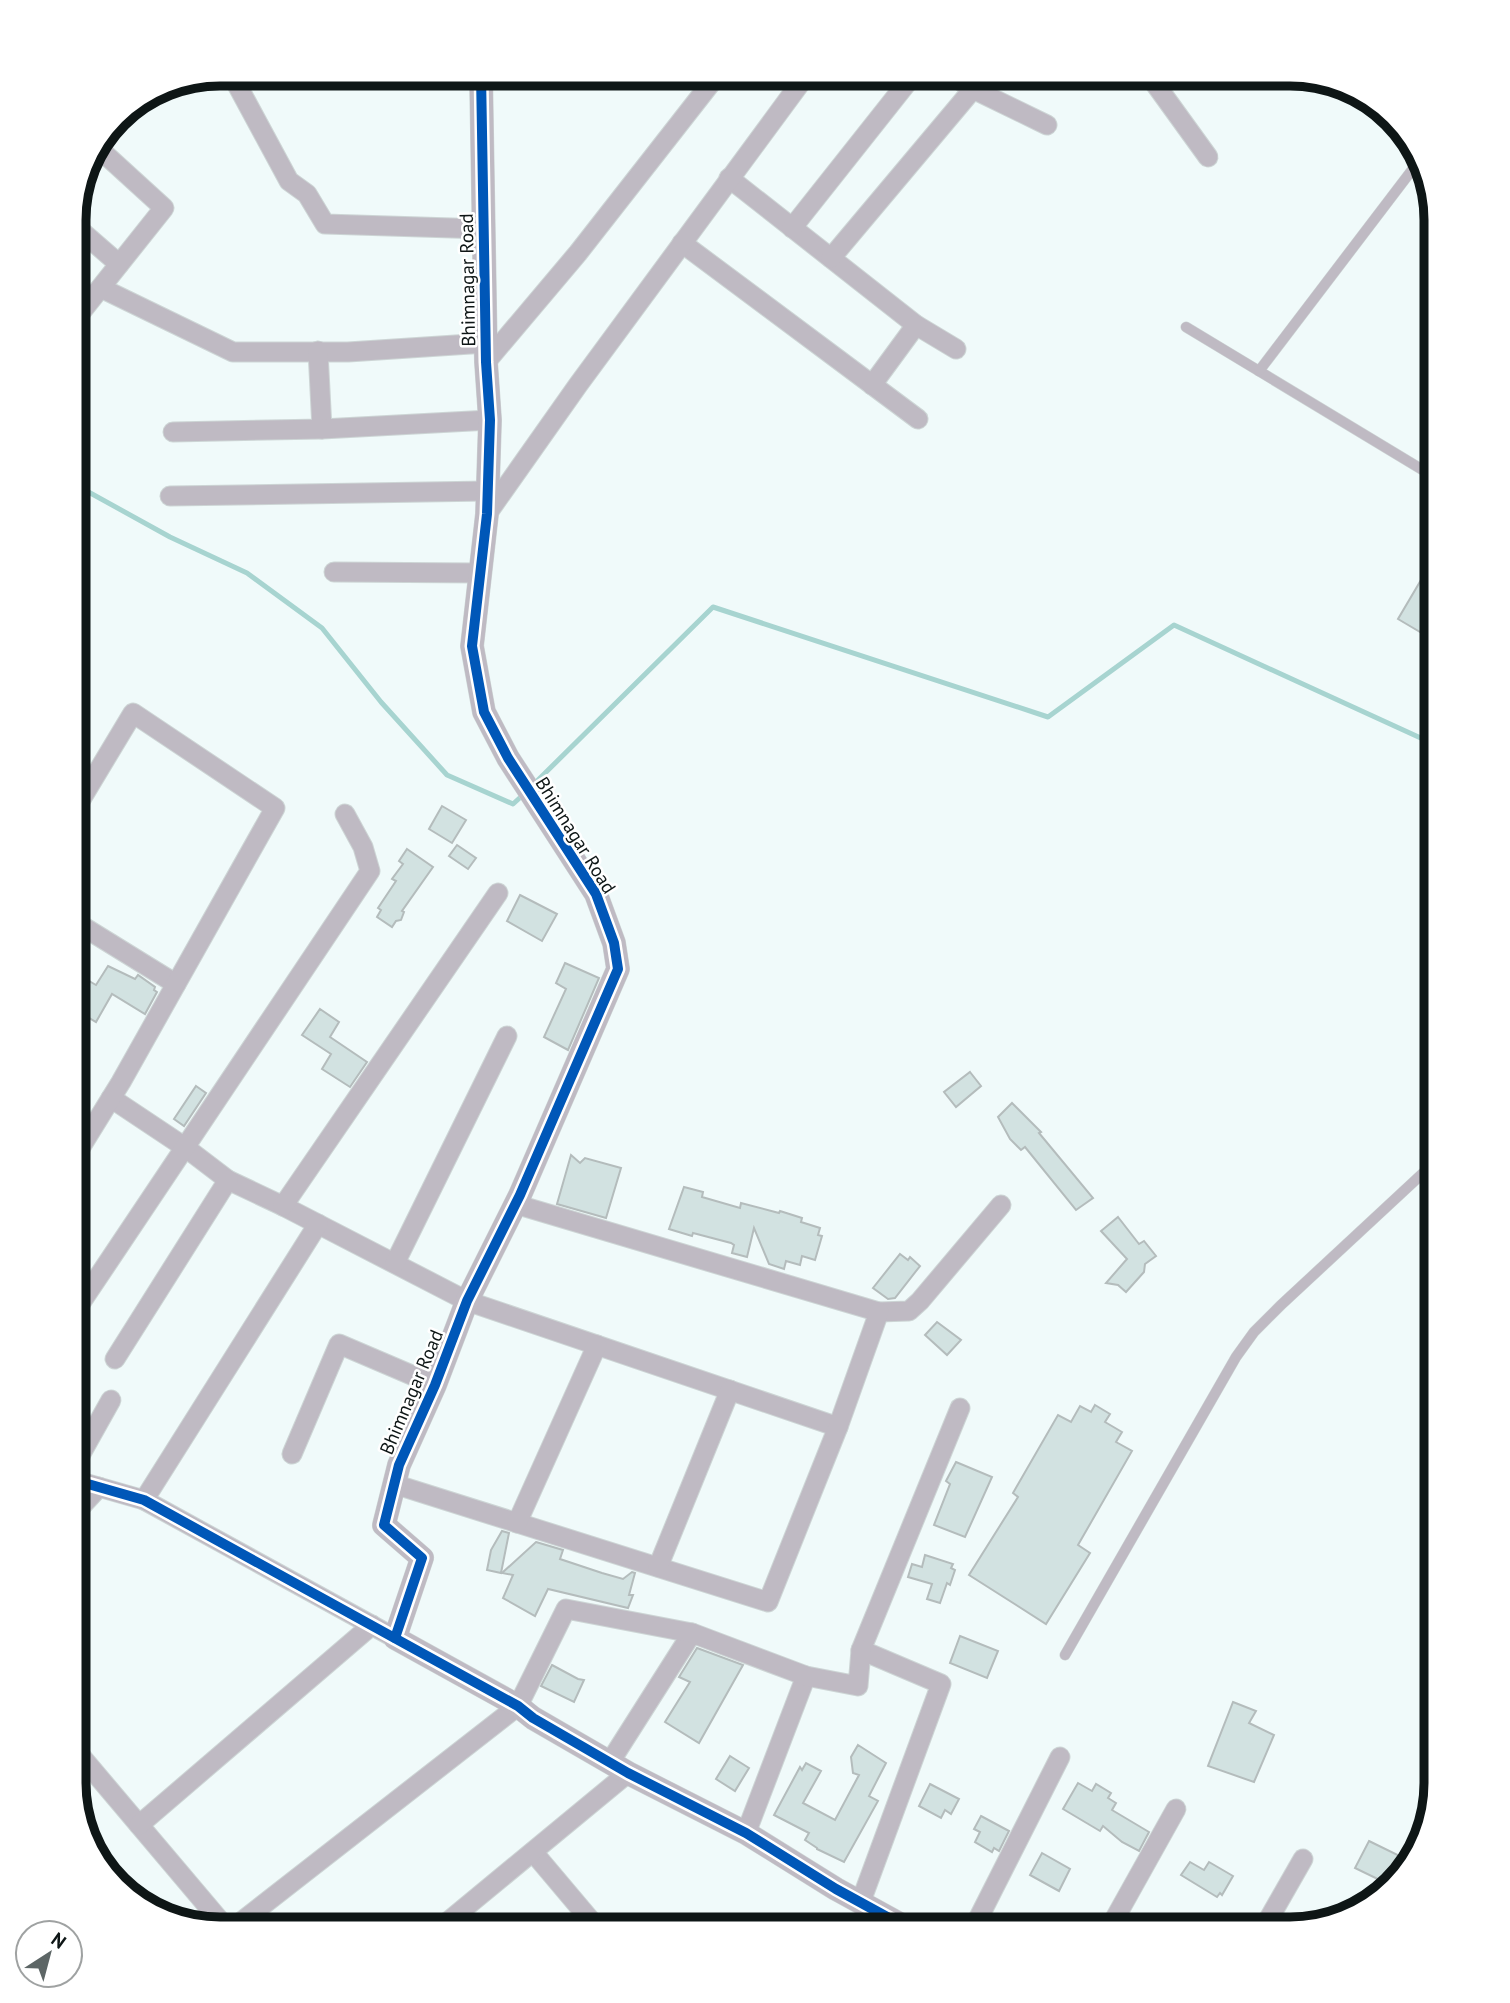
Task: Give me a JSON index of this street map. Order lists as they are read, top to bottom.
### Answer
{
  "streets": {
    "street": ["Bhimnagar Road"]
  },
  "north": "top right"
}
